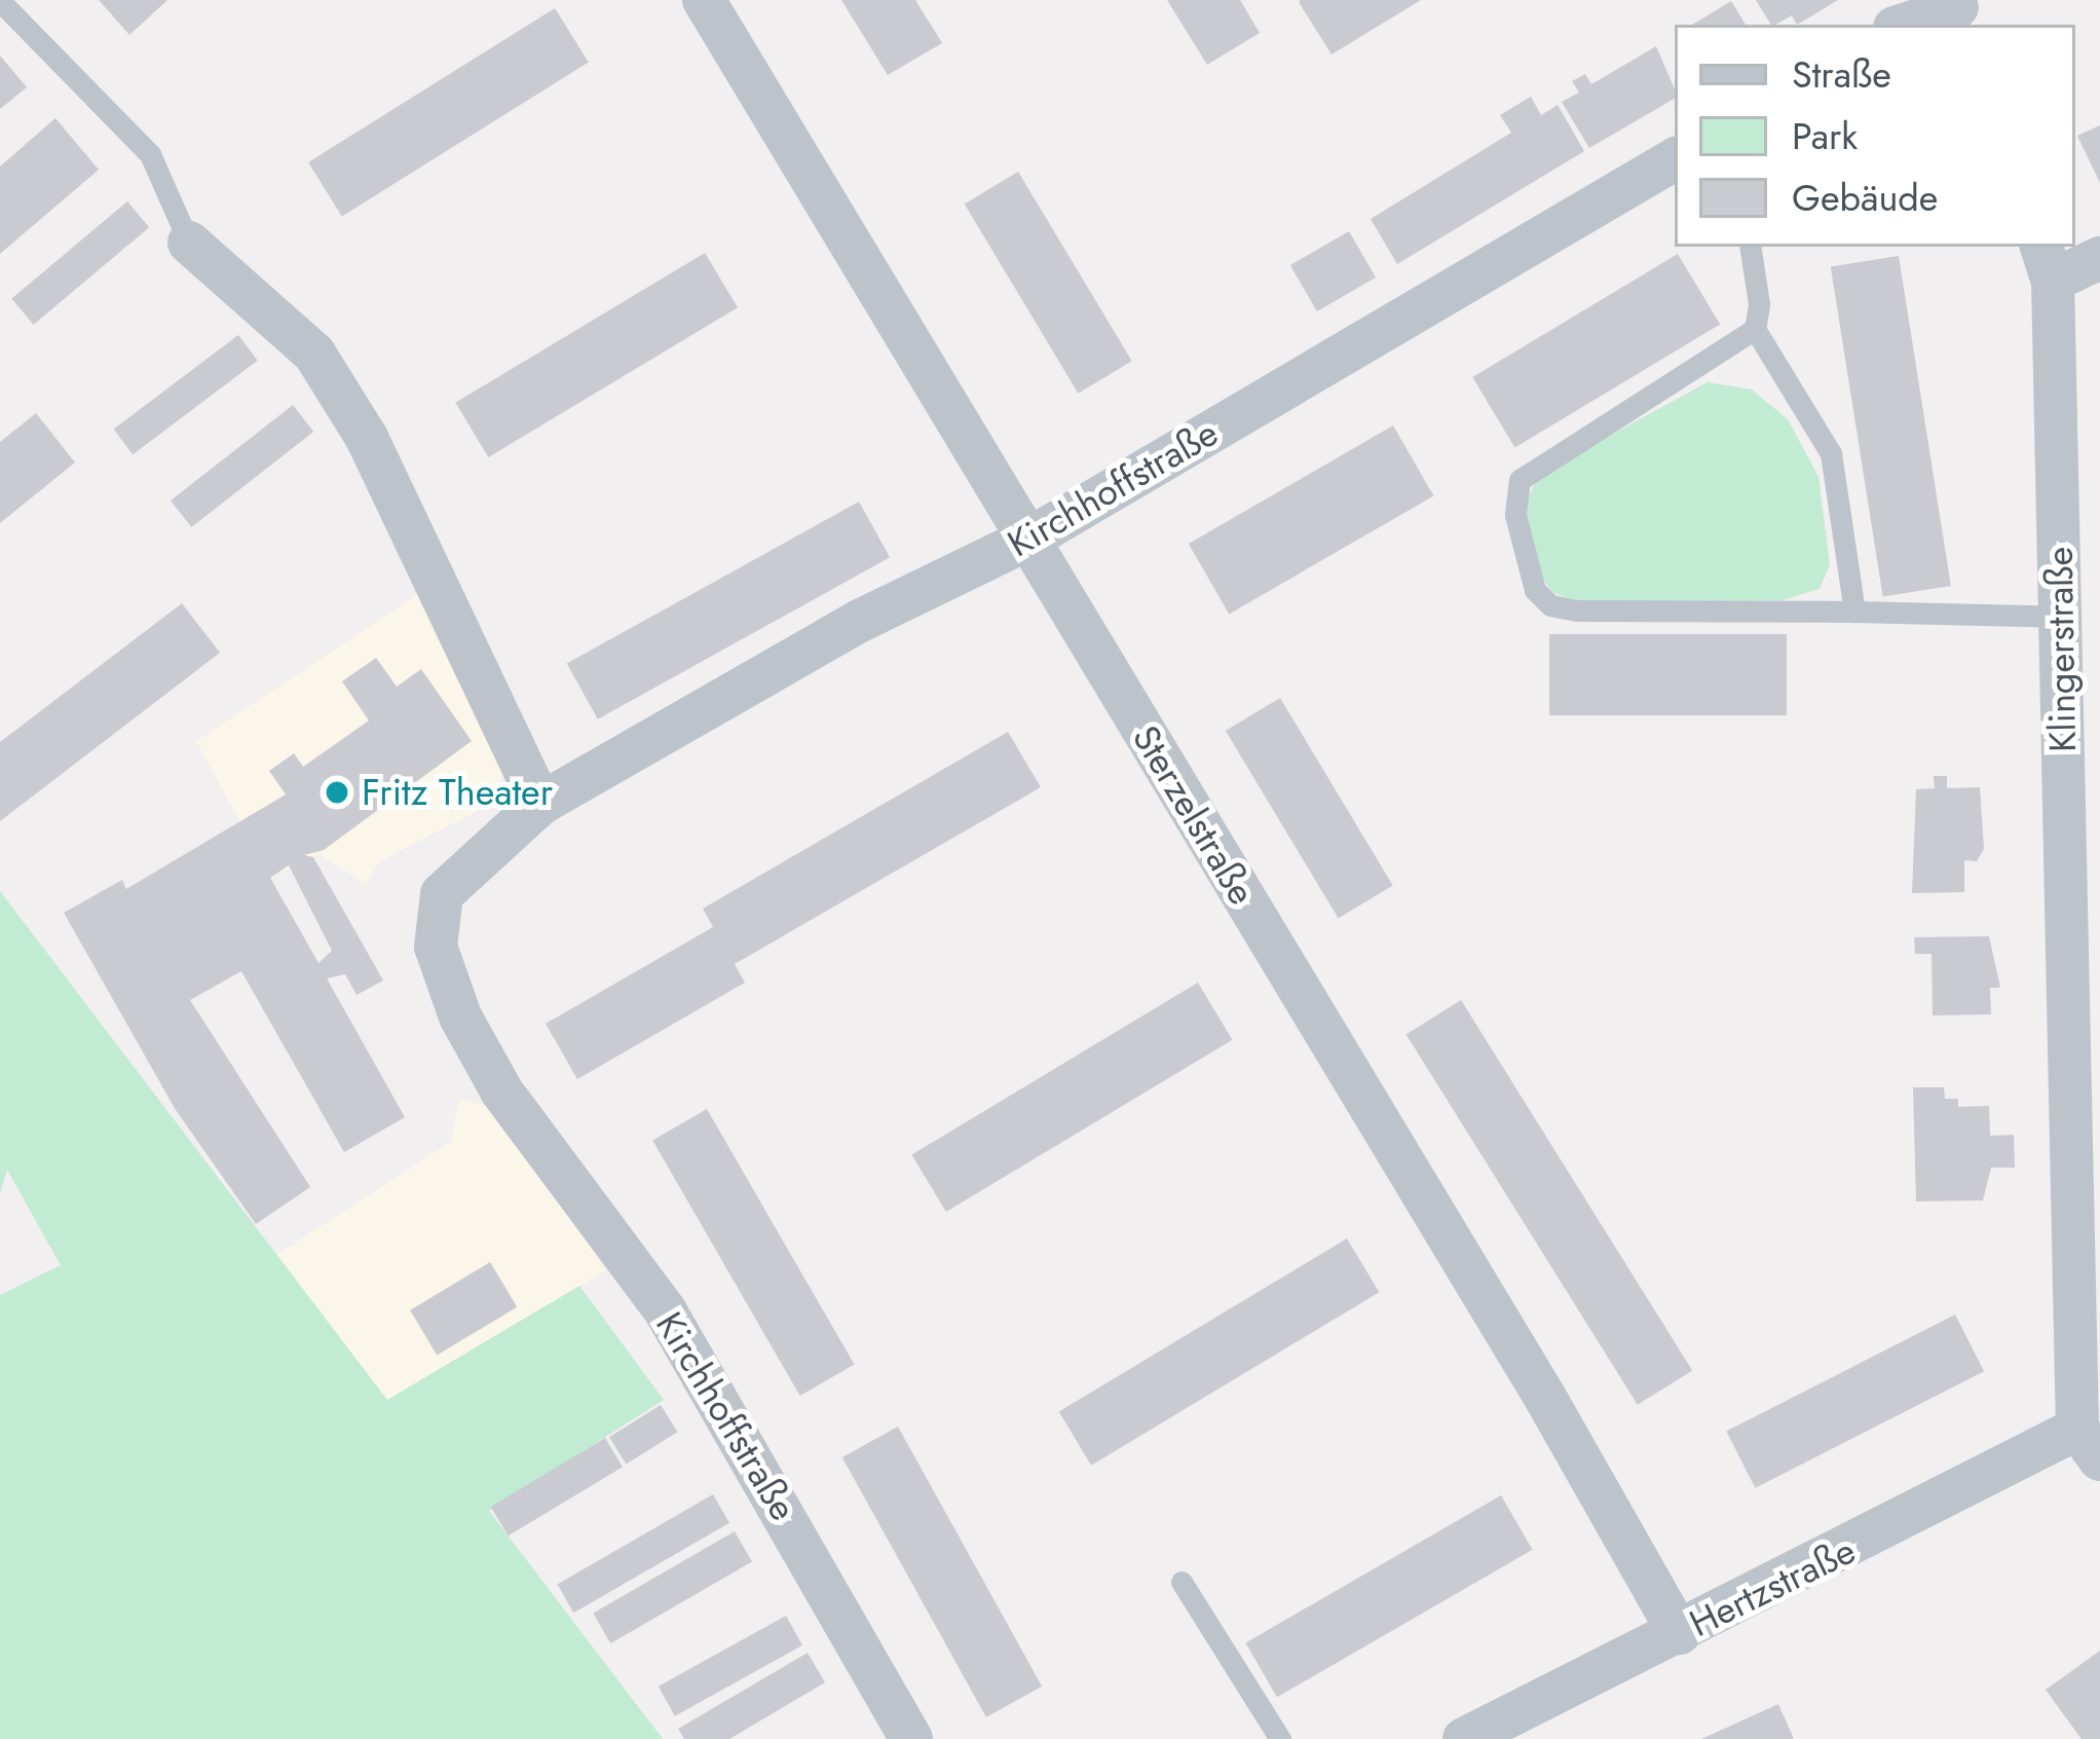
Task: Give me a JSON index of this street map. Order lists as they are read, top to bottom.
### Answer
{
  "streets": {
    "street": [
      "Kirchhoffstraße",
      "Klingerstraße",
      "Sterzelstraße",
      "Hertzstraße"
    ]
  },
  "crossings": [
    ["Kirchhoffstraße", "Sterzelstraße"],
    ["Klingerstraße", "Hertzstraße"],
    ["Sterzelstraße", "Hertzstraße"]
  ],
  "places": ["Fritz Theater"],
  "legend": ["Straße", "Park", "Gebäude"]
}
